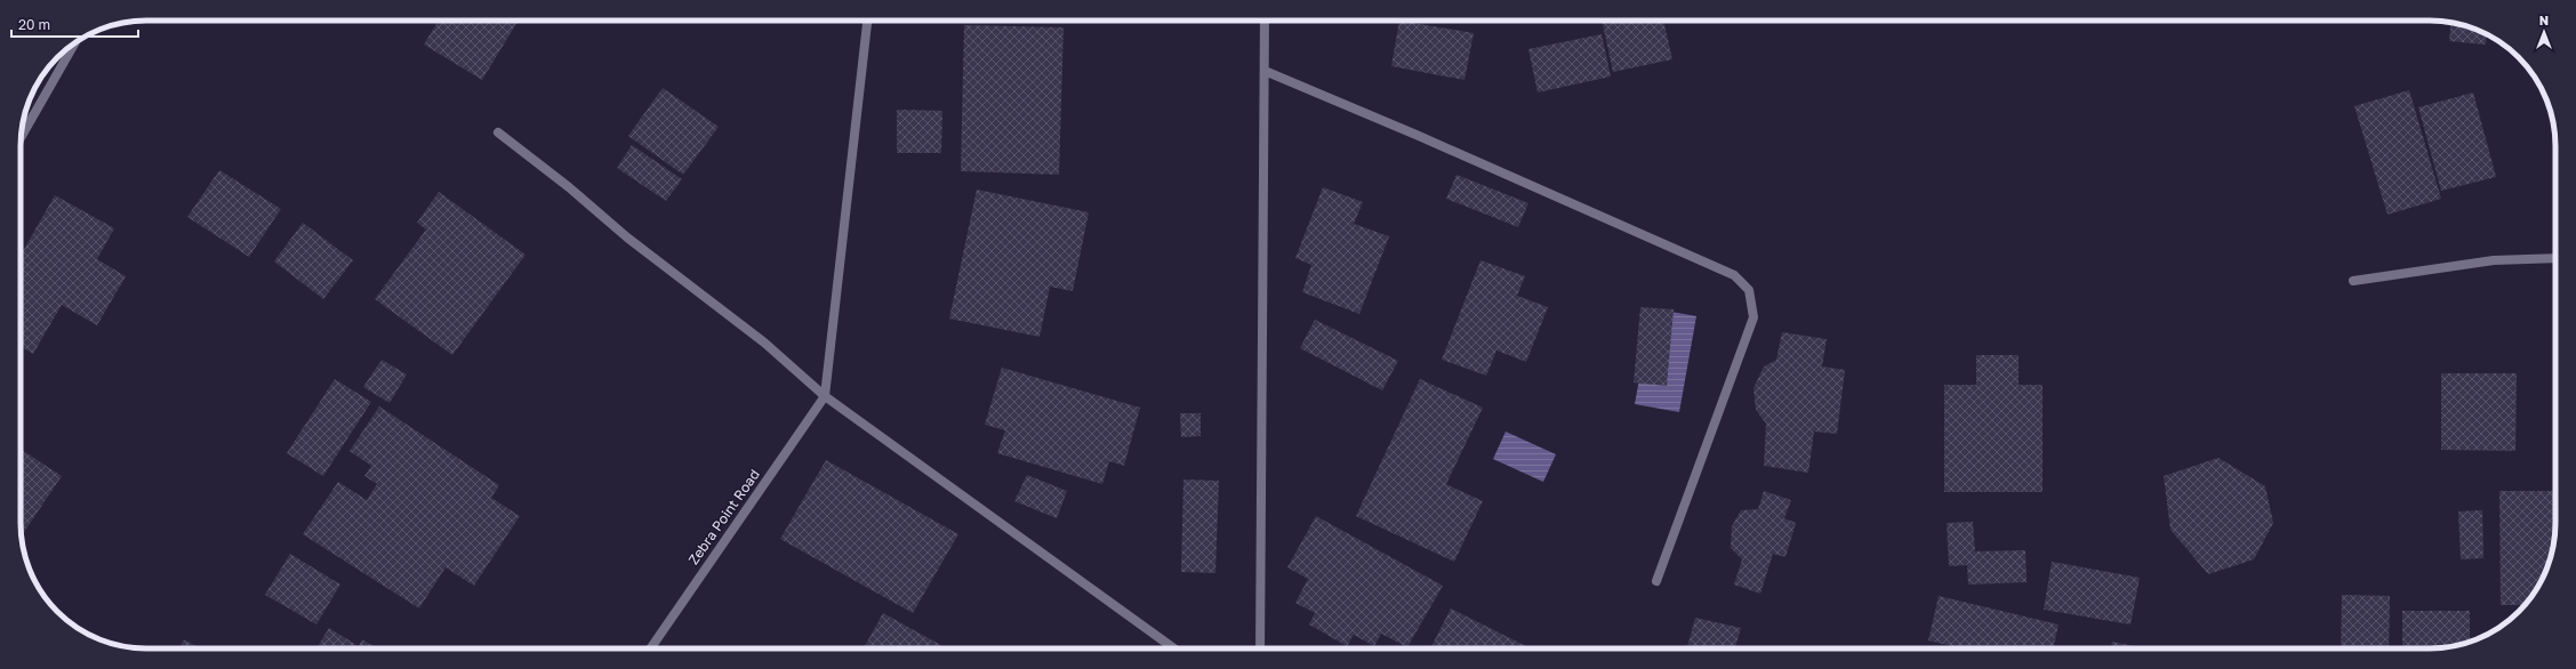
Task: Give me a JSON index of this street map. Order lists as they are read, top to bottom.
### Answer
{
  "streets": {
    "street": ["Zebra Point Road"]
  },
  "scale_bar": "20 m",
  "north": "top"
}
